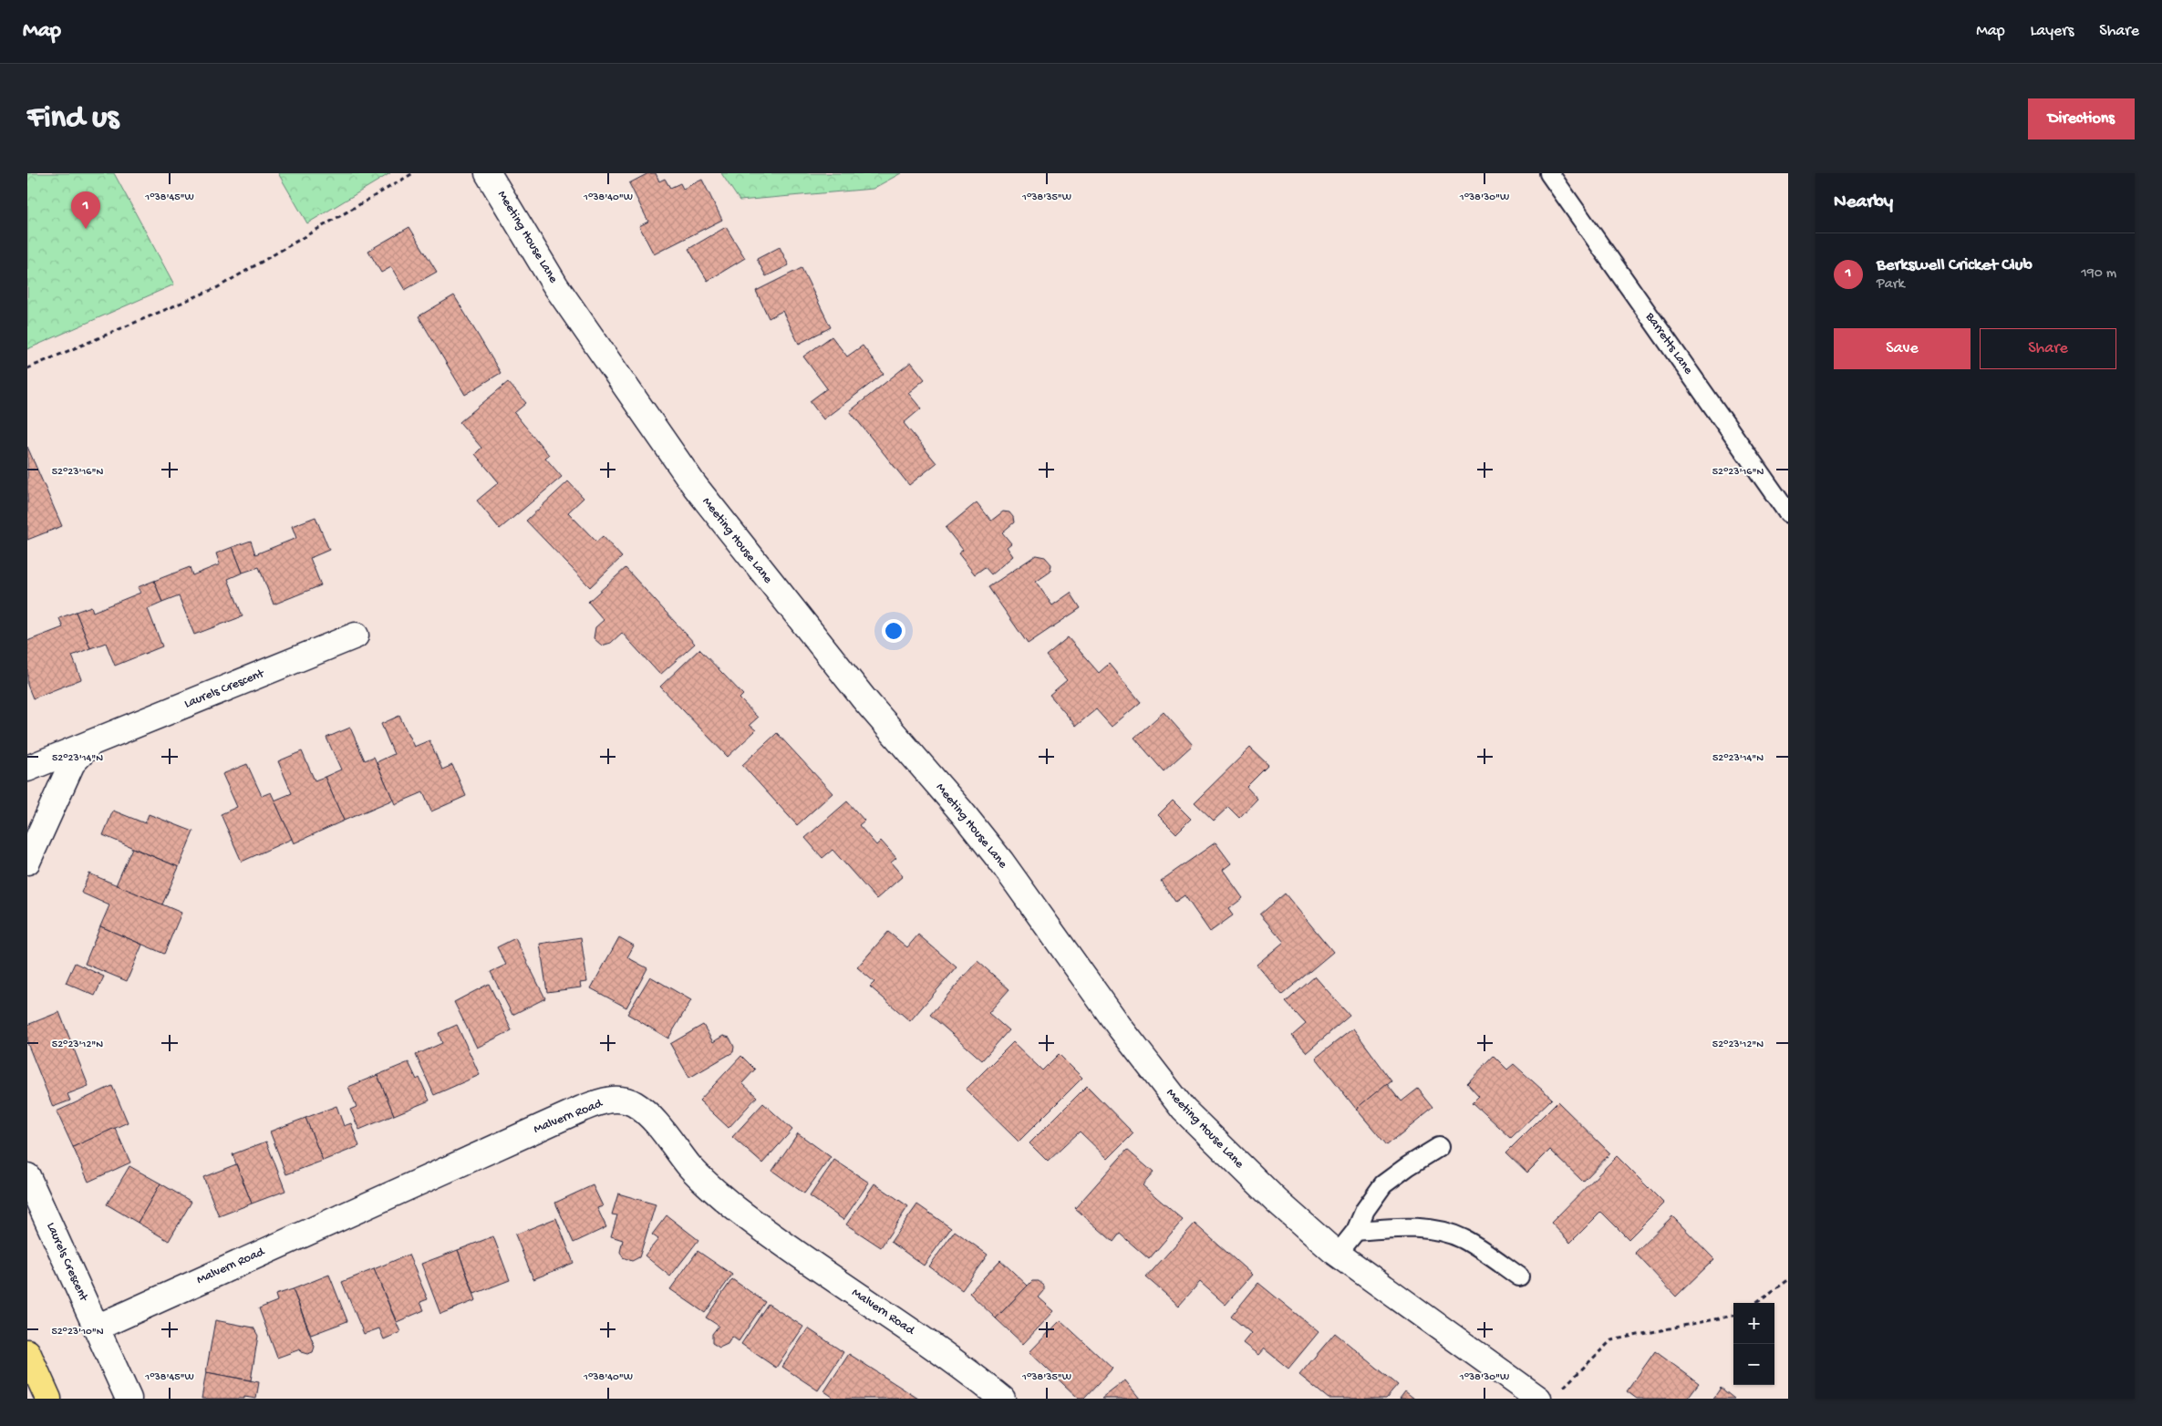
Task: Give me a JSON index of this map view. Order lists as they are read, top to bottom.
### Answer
{
  "streets": {
    "street": ["Meeting House Lane", "Laurels Crescent", "Malvern Road"],
    "lane": ["Barretts Lane"]
  },
  "crossings": [
    ["Laurels Crescent", "Malvern Road"]
  ],
  "page": {
    "header": "Map",
    "nav": ["Map", "Layers", "Share"],
    "buttons": [
      "Directions",
      ["Save", "Share"]
    ],
    "title": "Find us",
    "heading": "Nearby",
    "pins": "1",
    "list": [
      {
        "mark": "1",
        "name": "Berkswell Cricket Club",
        "note": "Park",
        "value": "190 m"
      }
    ],
    "map_buttons": ["+", "−"]
  },
  "coordinates": [
    "1°38'45\"W",
    "1°38'40\"W",
    "1°38'35\"W",
    "1°38'30\"W",
    "52°23'16\"N",
    "52°23'14\"N",
    "52°23'12\"N",
    "52°23'10\"N"
  ]
}
